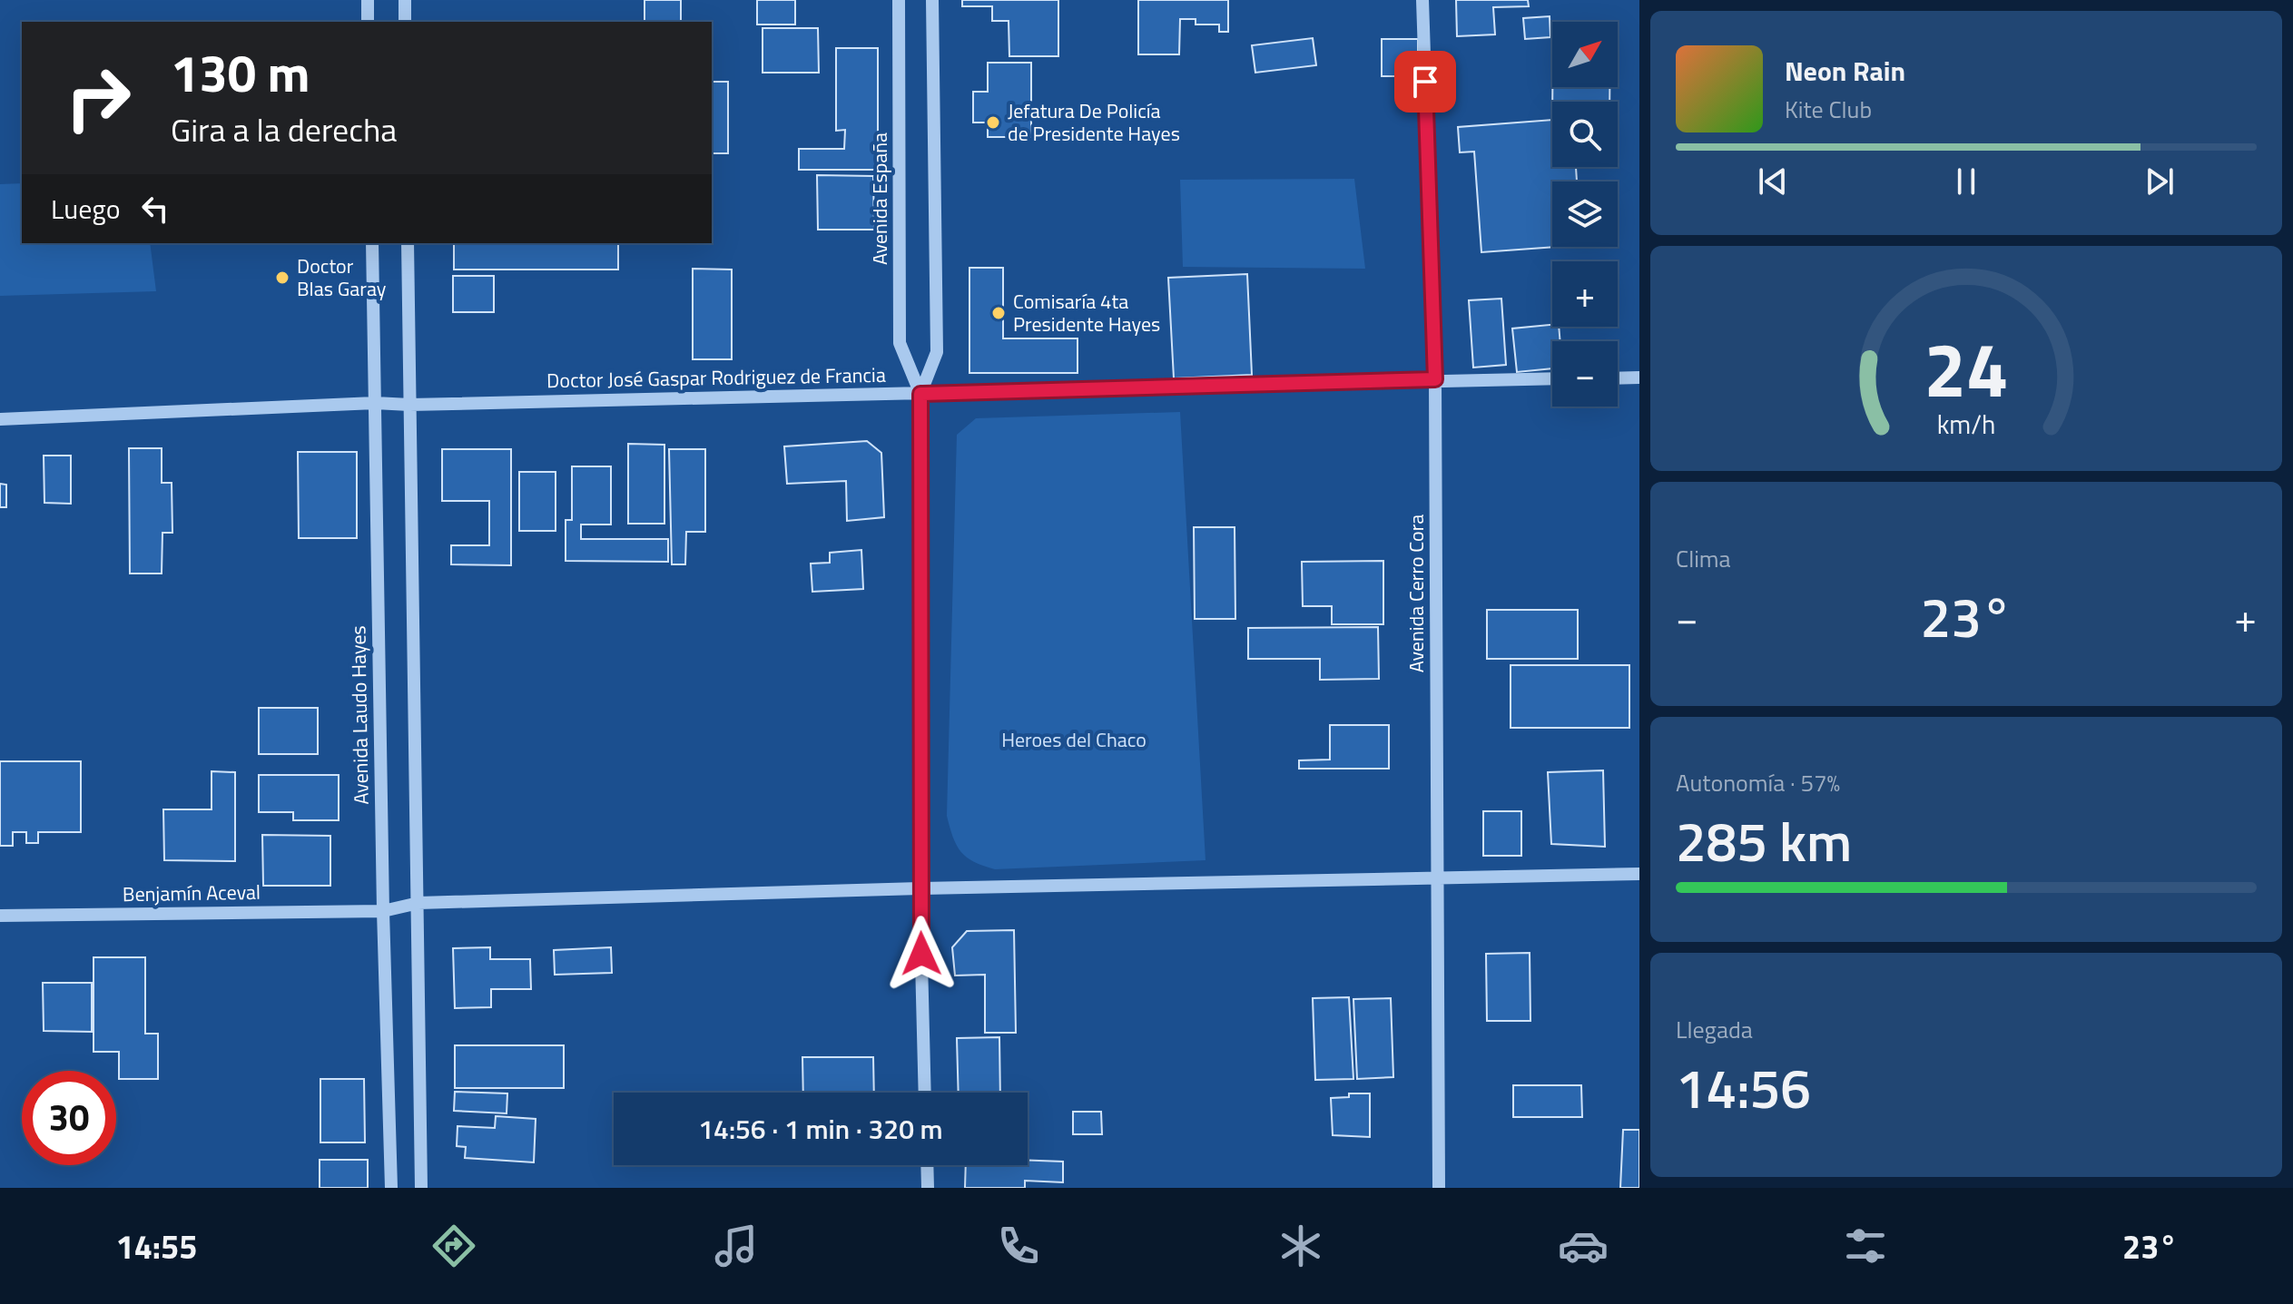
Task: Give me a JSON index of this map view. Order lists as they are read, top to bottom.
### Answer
{
  "streets": {
    "street": [
      "Avenida España",
      "Doctor José Gaspar Rodriguez de Francia",
      "Avenida Cerro Cora",
      "Avenida Laudo Hayes",
      "Benjamín Aceval"
    ]
  },
  "crossings": [
    ["Avenida España", "Doctor José Gaspar Rodriguez de Francia"],
    ["Avenida España", "Benjamín Aceval"],
    ["Doctor José Gaspar Rodriguez de Francia", "Avenida Cerro Cora"],
    ["Doctor José Gaspar Rodriguez de Francia", "Avenida Laudo Hayes"],
    ["Avenida Cerro Cora", "Benjamín Aceval"],
    ["Avenida Laudo Hayes", "Benjamín Aceval"]
  ],
  "parks": ["Heroes del Chaco"],
  "places": ["Jefatura De Policía de Presidente Hayes", "Doctor Blas Garay", "Comisaría 4ta Presidente Hayes"],
  "north": "top right",
  "page": {
    "map_buttons": ["+", "−"],
    "turn": ["130 m", "Gira a la derecha"],
    "song": ["Neon Rain", "Kite Club"],
    "then": "Luego",
    "tile": [
      "Clima",
      ["Autonomía · 57%", "285 km"],
      ["Llegada", "14:56"]
    ],
    "heat": ["−", "23°", "+"],
    "limit": "30",
    "trip": "14:56 · 1 min · 320 m",
    "tabs": ["14:55", "23°"],
    "gauge": ["24", "km/h"]
  }
}
